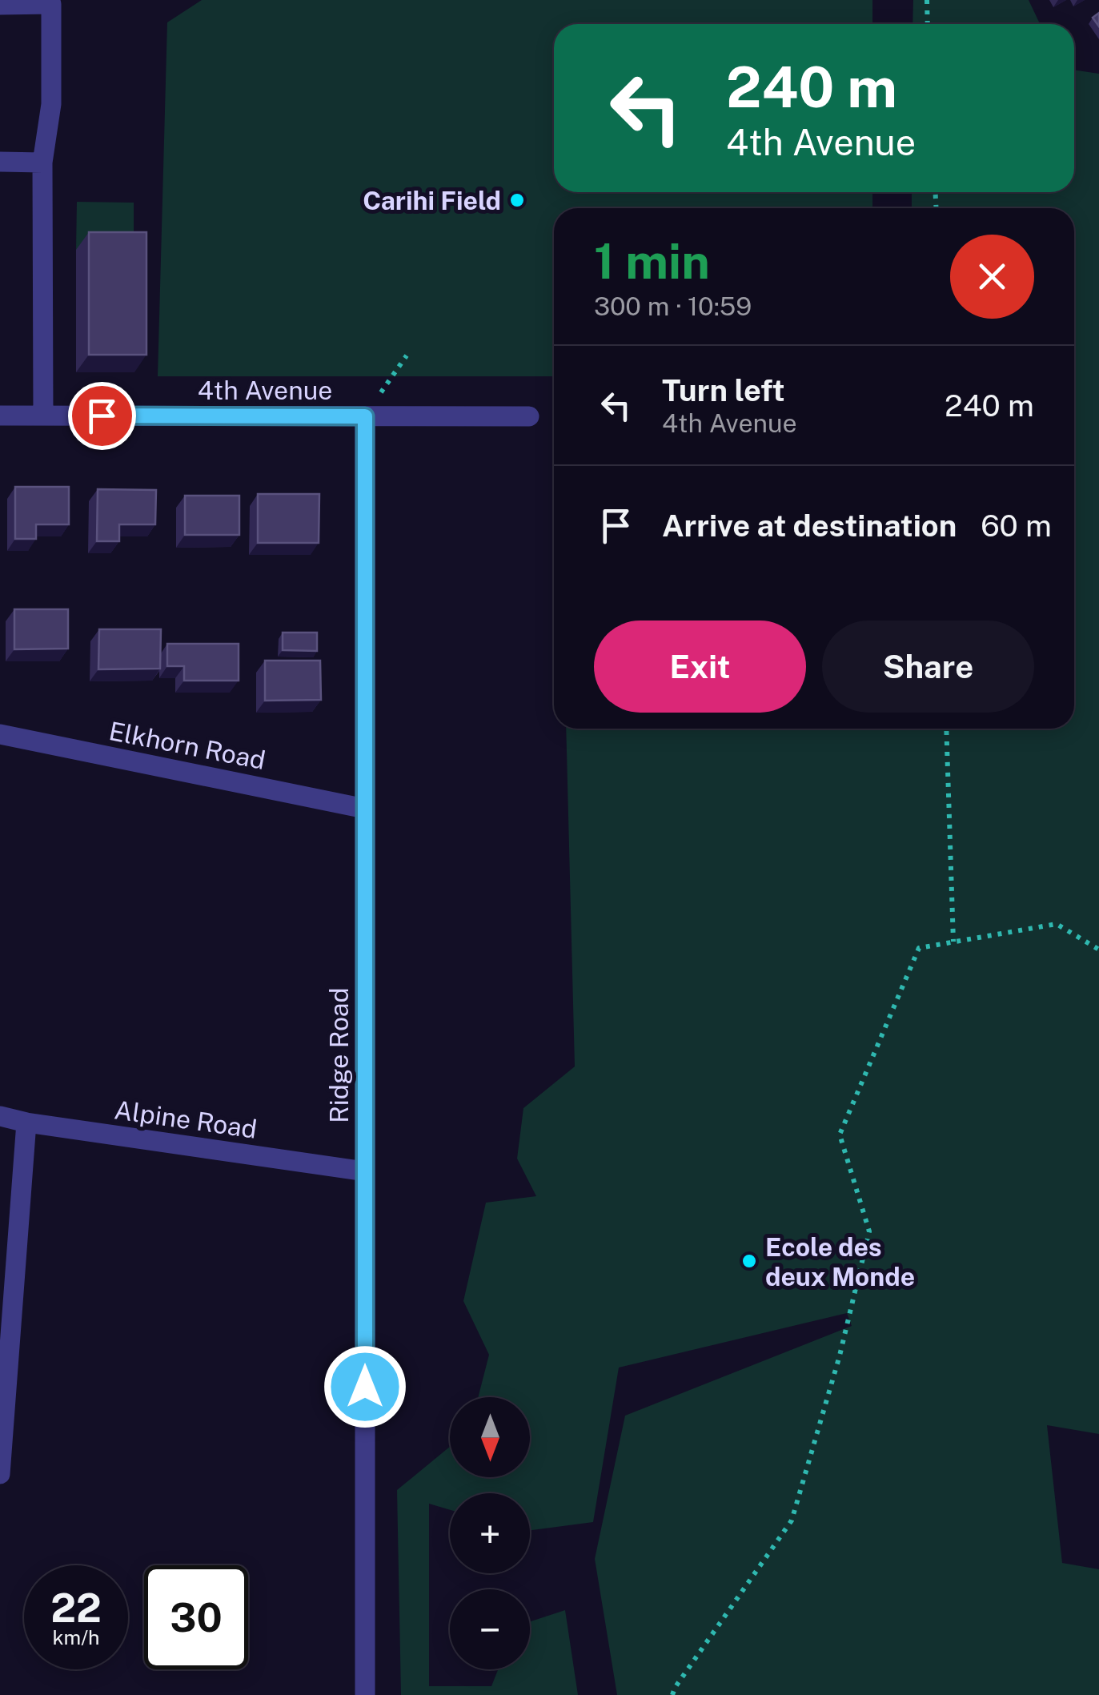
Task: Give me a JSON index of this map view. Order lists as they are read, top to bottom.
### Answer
{
  "streets": {
    "street": [
      "4th Avenue",
      "Elkhorn Road",
      "Ridge Road",
      "Alpine Road"
    ]
  },
  "crossings": [
    ["4th Avenue", "Ridge Road"],
    ["Elkhorn Road", "Ridge Road"],
    ["Ridge Road", "Alpine Road"]
  ],
  "places": ["Carihi Field", "Ecole des deux Monde"],
  "north": "bottom",
  "page": {
    "turn": ["240 m", "4th Avenue"],
    "heading": ["1 min", "300 m · 10:59"],
    "list": [
      {
        "name": "Turn left",
        "note": "4th Avenue",
        "value": "240 m"
      },
      {
        "name": "Arrive at destination",
        "value": "60 m"
      }
    ],
    "buttons": ["Exit", "Share"],
    "map_buttons": ["+", "−"],
    "speed": "22 km/h",
    "limit": "30"
  }
}
